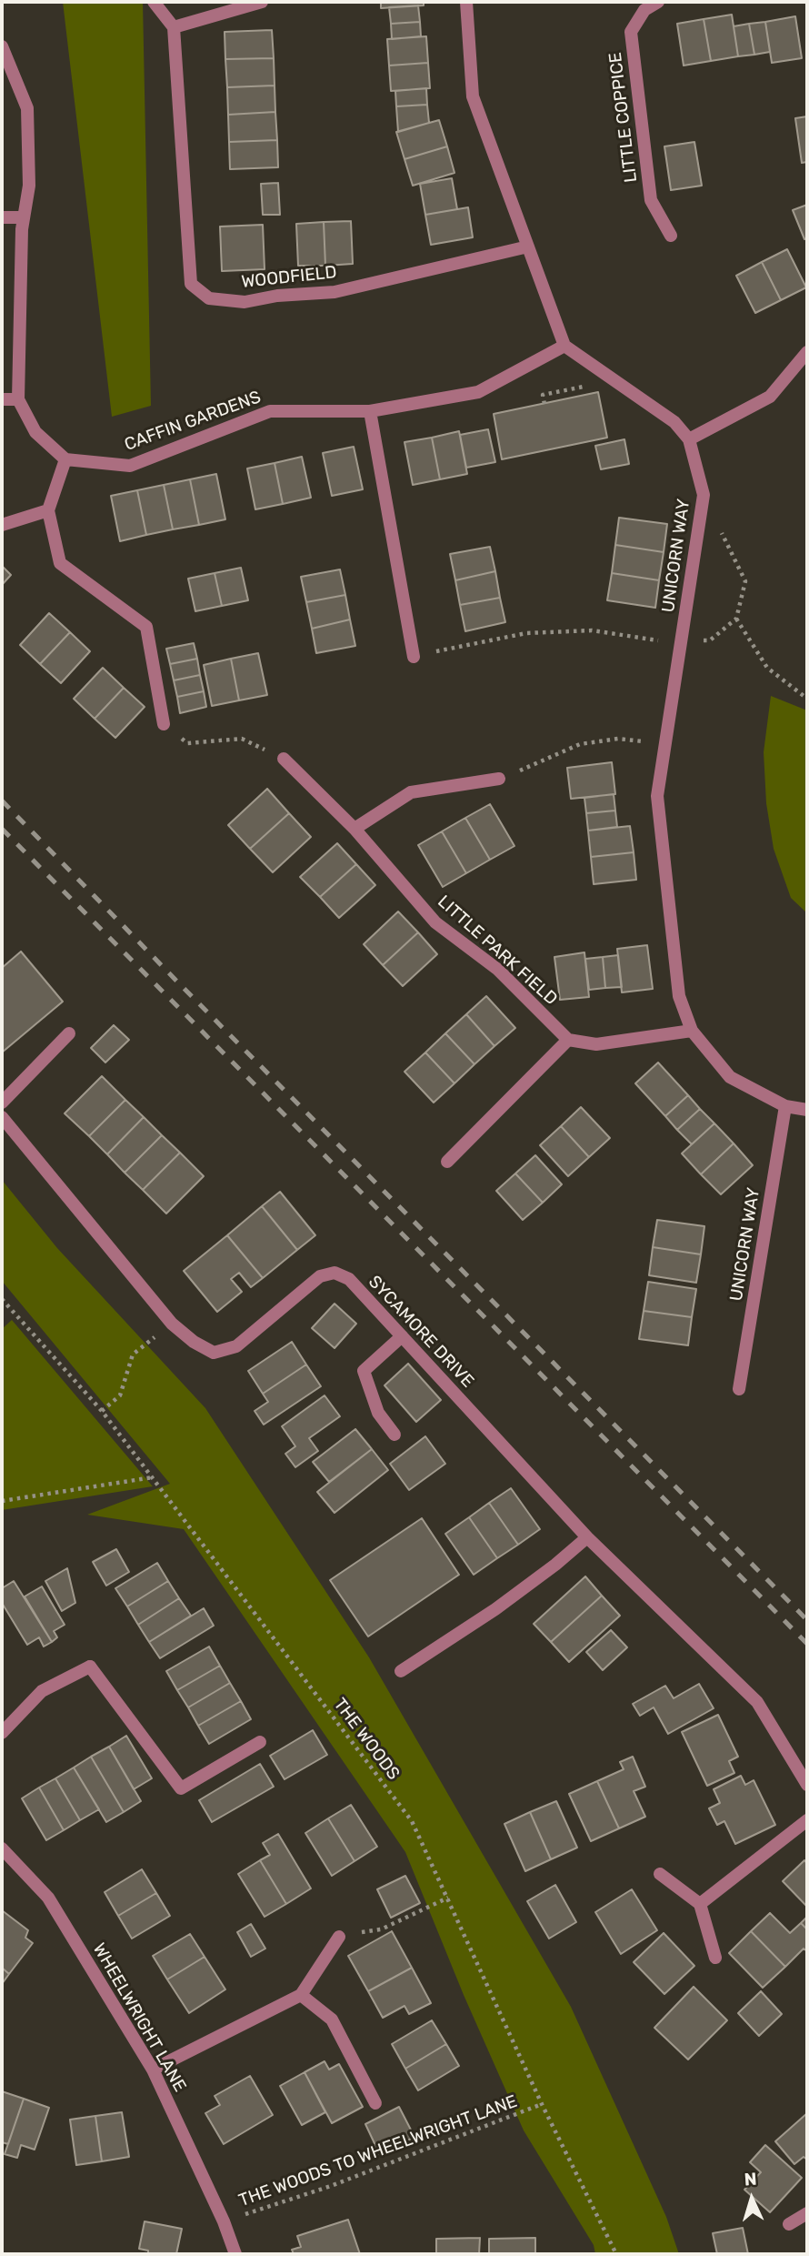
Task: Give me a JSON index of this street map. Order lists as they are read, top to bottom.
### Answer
{
  "streets": {
    "street": [
      "LITTLE COPPICE",
      "WOODFIELD",
      "CAFFIN GARDENS",
      "UNICORN WAY",
      "LITTLE PARK FIELD",
      "SYCAMORE DRIVE",
      "WHEELWRIGHT LANE"
    ],
    "path": ["THE WOODS", "THE WOODS TO WHEELWRIGHT LANE"]
  },
  "crossings": [
    ["CAFFIN GARDENS", "UNICORN WAY"],
    ["THE WOODS", "THE WOODS TO WHEELWRIGHT LANE"],
    ["WHEELWRIGHT LANE", "THE WOODS TO WHEELWRIGHT LANE"]
  ],
  "north": "top"
}
